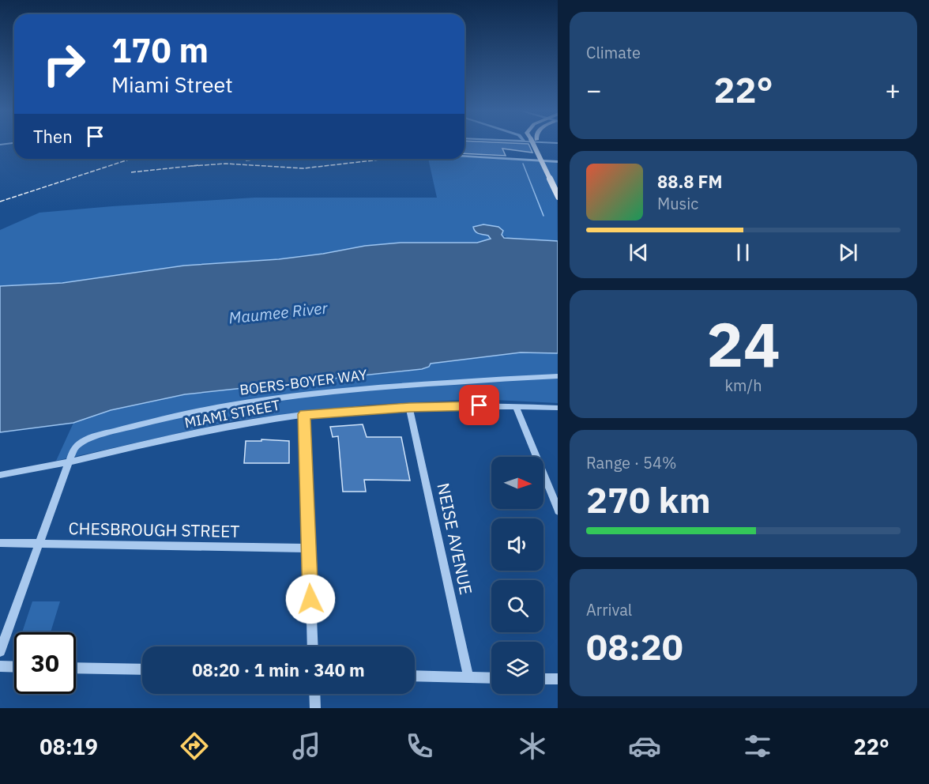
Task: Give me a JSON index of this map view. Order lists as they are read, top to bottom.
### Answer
{
  "streets": {
    "street": [
      "BOERS-BOYER WAY",
      "MIAMI STREET",
      "CHESBROUGH STREET",
      "NEISE AVENUE"
    ]
  },
  "crossings": [
    ["BOERS-BOYER WAY", "MIAMI STREET"],
    ["BOERS-BOYER WAY", "CHESBROUGH STREET"],
    ["MIAMI STREET", "NEISE AVENUE"]
  ],
  "water": ["Maumee River"],
  "north": "right",
  "page": {
    "tile": [
      "Climate",
      ["24", "km/h"],
      ["Range · 54%", "270 km"],
      ["Arrival", "08:20"]
    ],
    "turn": ["170 m", "Miami Street"],
    "heat": ["−", "22°", "+"],
    "then": "Then",
    "song": ["88.8 FM", "Music"],
    "limit": "30",
    "trip": "08:20 · 1 min · 340 m",
    "tabs": ["08:19", "22°"]
  }
}
